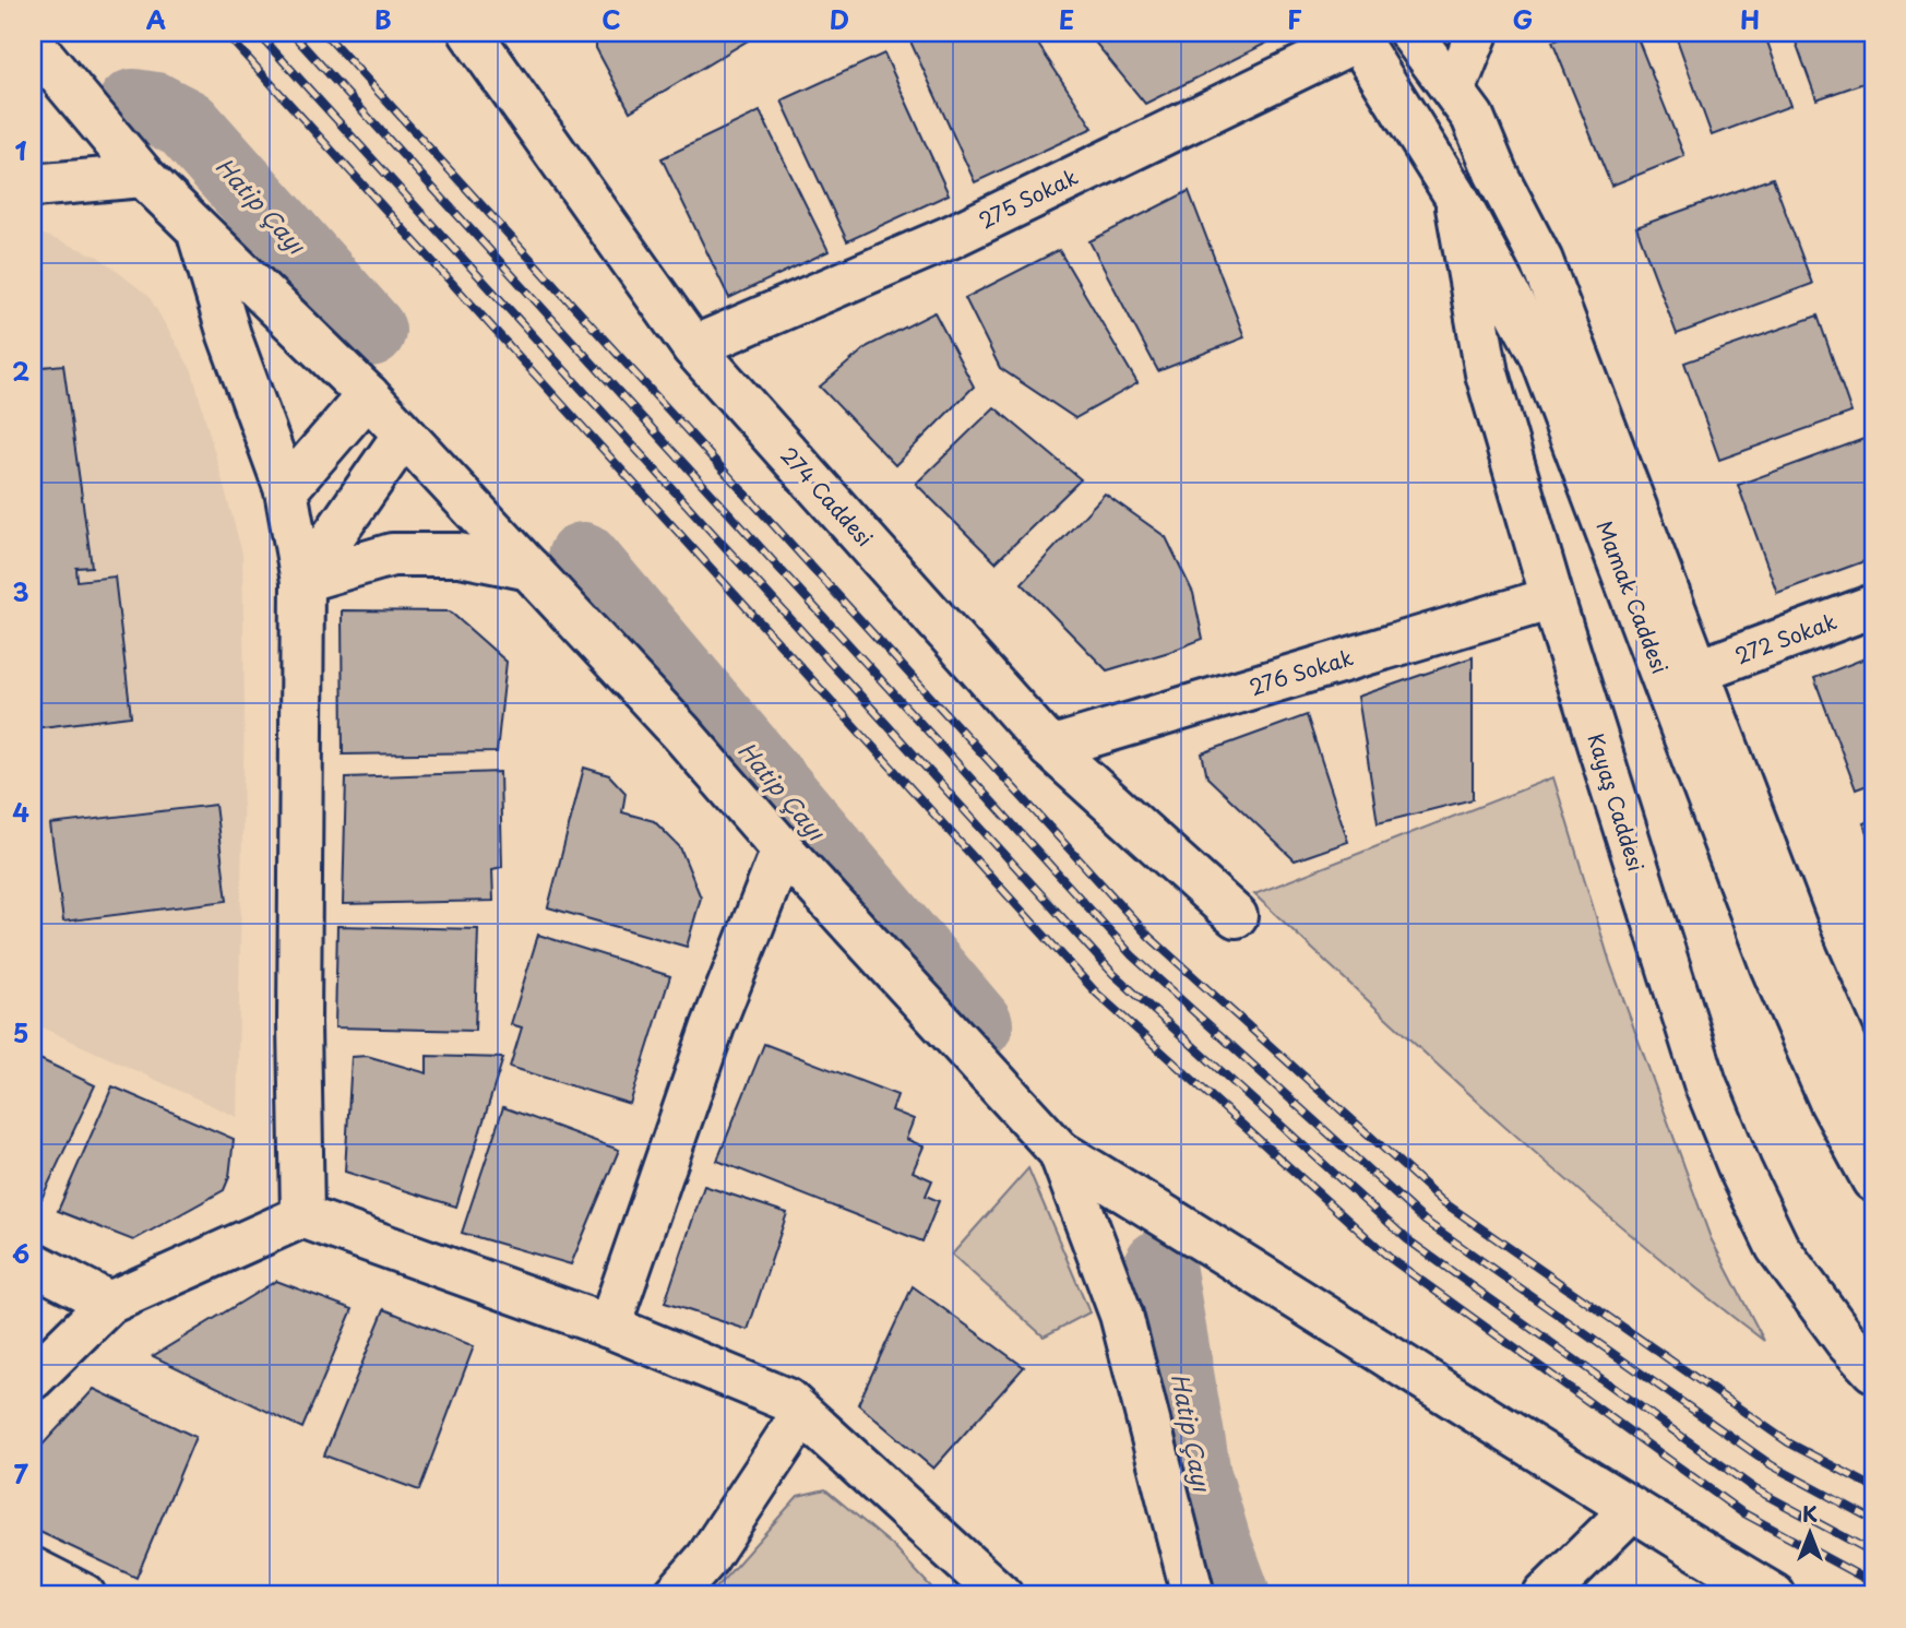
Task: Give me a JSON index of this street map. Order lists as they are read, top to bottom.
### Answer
{
  "streets": {
    "street": [
      "275 Sokak",
      "274 Caddesi",
      "Mamak Caddesi",
      "272 Sokak",
      "276 Sokak",
      "Kayaş Caddesi"
    ]
  },
  "crossings": [
    ["275 Sokak", "274 Caddesi"],
    ["275 Sokak", "Mamak Caddesi"],
    ["274 Caddesi", "276 Sokak"],
    ["Mamak Caddesi", "272 Sokak"],
    ["Mamak Caddesi", "Kayaş Caddesi"],
    ["276 Sokak", "Kayaş Caddesi"]
  ],
  "water": ["Hatip Çayı"],
  "north": "top",
  "grid": {
    "columns": [
      "A",
      "B",
      "C",
      "D",
      "E",
      "F",
      "G",
      "H"
    ],
    "rows": [
      "1",
      "2",
      "3",
      "4",
      "5",
      "6",
      "7"
    ]
  }
}
